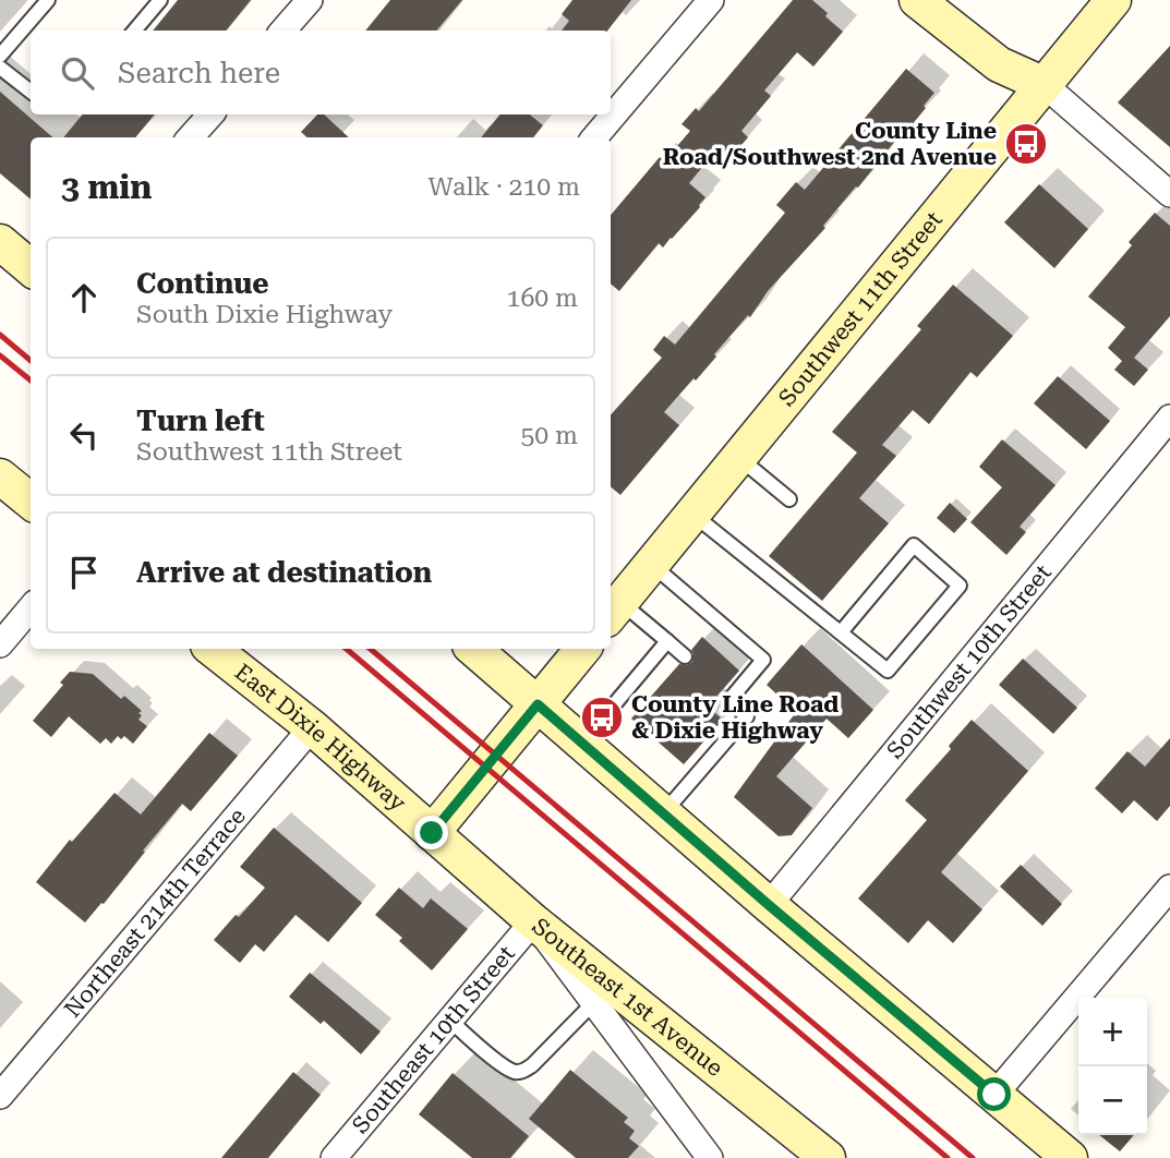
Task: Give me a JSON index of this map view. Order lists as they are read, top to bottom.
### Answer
{
  "streets": {
    "main road": ["Southwest 11th Street", "East Dixie Highway", "Southeast 1st Avenue"],
    "street": ["Southwest 10th Street", "Northeast 214th Terrace", "Southeast 10th Street"]
  },
  "crossings": [
    ["East Dixie Highway", "Northeast 214th Terrace"],
    ["East Dixie Highway", "Southeast 1st Avenue"],
    ["Southeast 1st Avenue", "Southeast 10th Street"]
  ],
  "places": {
    "bus stop": ["County Line Road/Southwest 2nd Avenue", "County Line Road & Dixie Highway"]
  },
  "page": {
    "search": "Search here",
    "heading": ["3 min", "Walk · 210 m"],
    "list": [
      ["Continue", "South Dixie Highway", "160 m"],
      ["Turn left", "Southwest 11th Street", "50 m"],
      "Arrive at destination"
    ],
    "map_buttons": ["+", "−"]
  }
}
